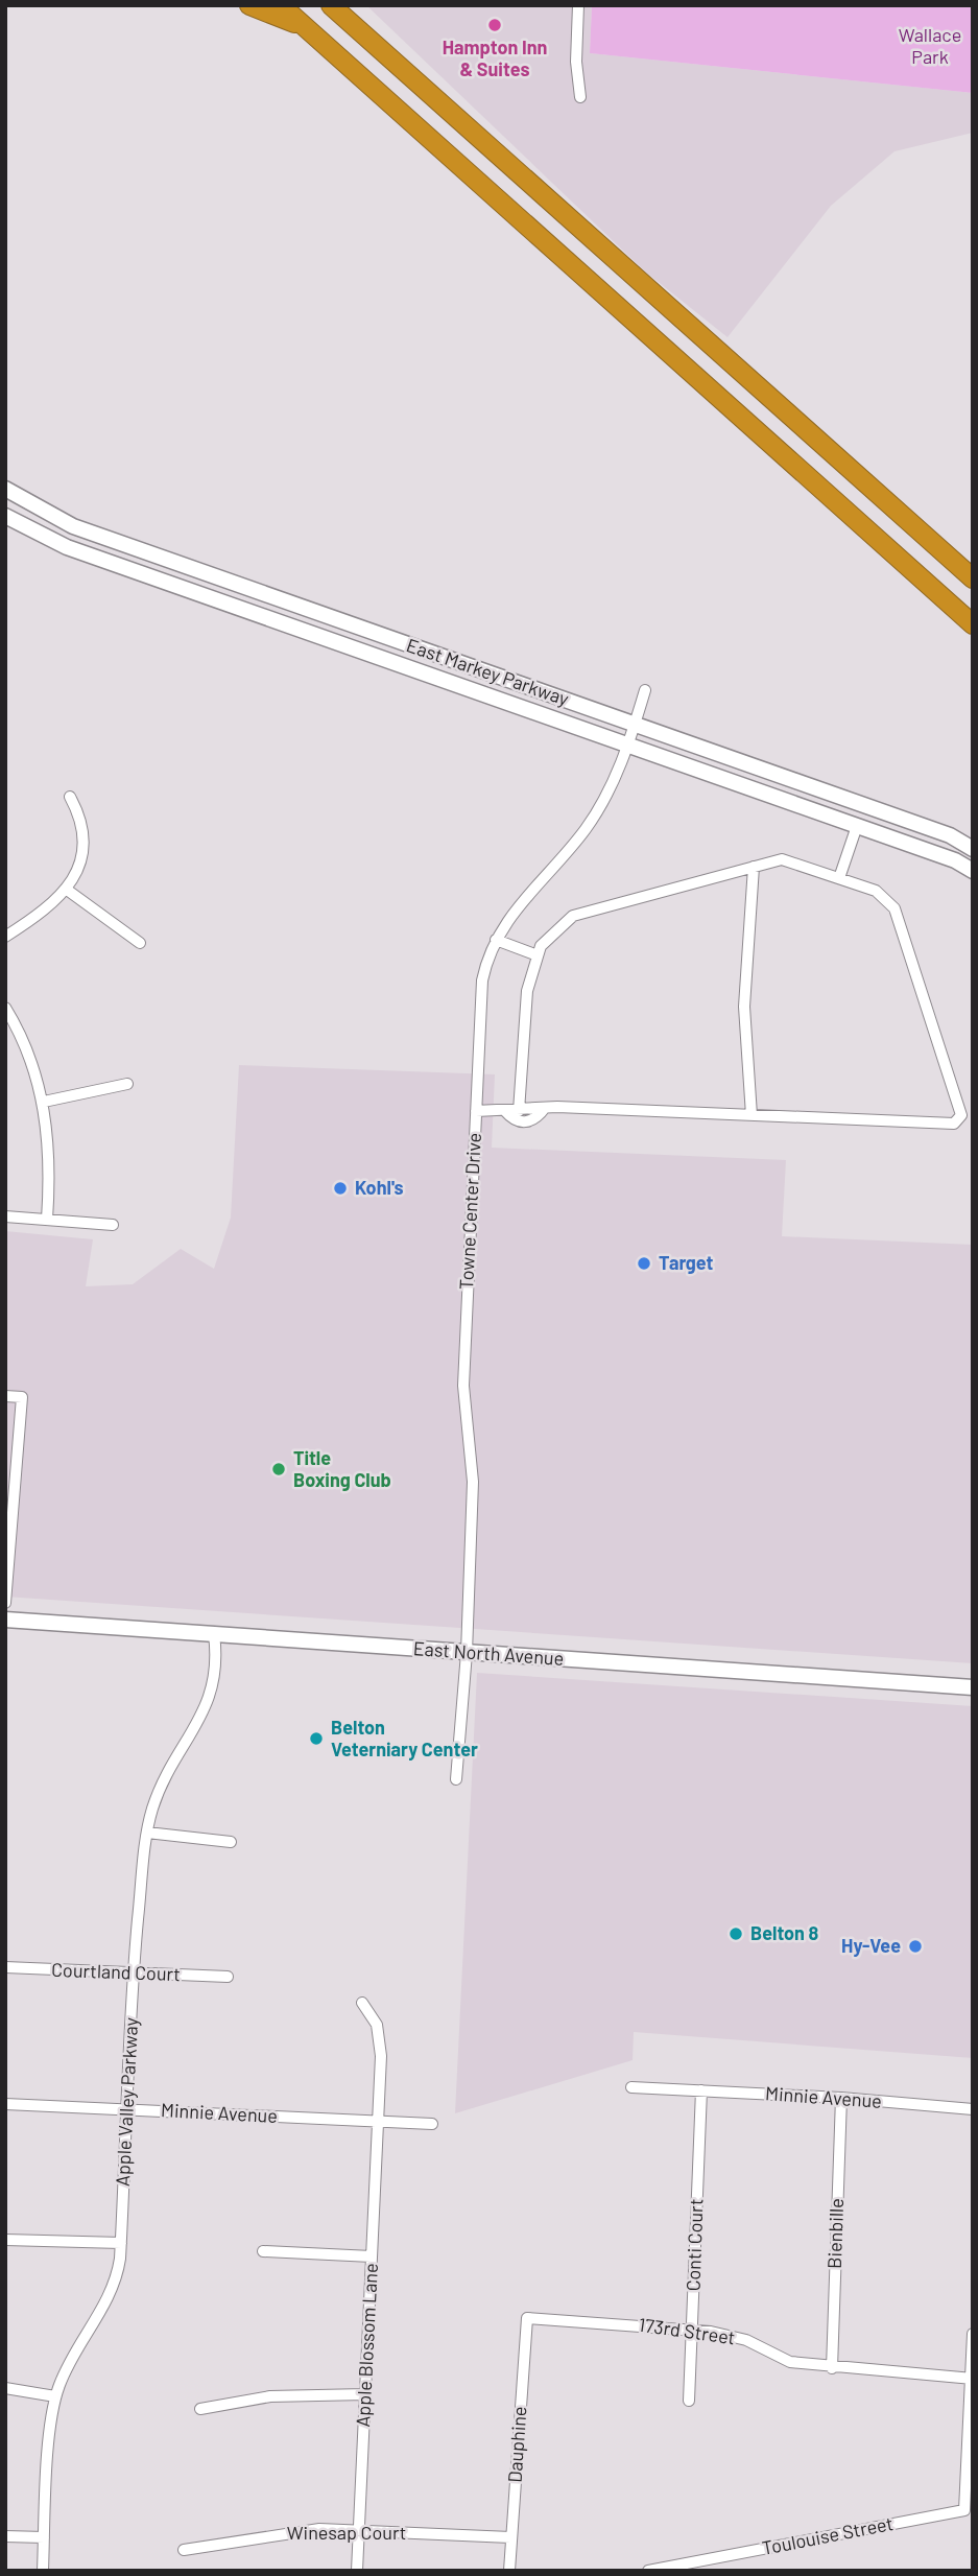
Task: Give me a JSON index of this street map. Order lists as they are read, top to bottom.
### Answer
{
  "streets": {
    "street": [
      "East Markey Parkway",
      "Towne Center Drive",
      "East North Avenue",
      "Courtland Court",
      "Minnie Avenue",
      "Apple Valley Parkway",
      "Bienbille",
      "Conti Court",
      "173rd Street",
      "Apple Blossom Lane",
      "Dauphine",
      "Winesap Court",
      "Toulouise Street"
    ]
  },
  "crossings": [
    ["East Markey Parkway", "Towne Center Drive"],
    ["Towne Center Drive", "East North Avenue"],
    ["East North Avenue", "Apple Valley Parkway"],
    ["Courtland Court", "Apple Valley Parkway"],
    ["Minnie Avenue", "Apple Valley Parkway"],
    ["Minnie Avenue", "Bienbille"],
    ["Minnie Avenue", "Conti Court"],
    ["Minnie Avenue", "Apple Blossom Lane"],
    ["Bienbille", "173rd Street"],
    ["Conti Court", "173rd Street"],
    ["173rd Street", "Dauphine"],
    ["173rd Street", "Toulouise Street"],
    ["Apple Blossom Lane", "Winesap Court"],
    ["Dauphine", "Winesap Court"]
  ],
  "parks": ["Wallace Park"],
  "places": [
    "Hampton Inn & Suites",
    "Kohl's",
    "Target",
    "Title Boxing Club",
    "Belton Veterniary Center",
    "Belton 8",
    "Hy-Vee"
  ]
}
